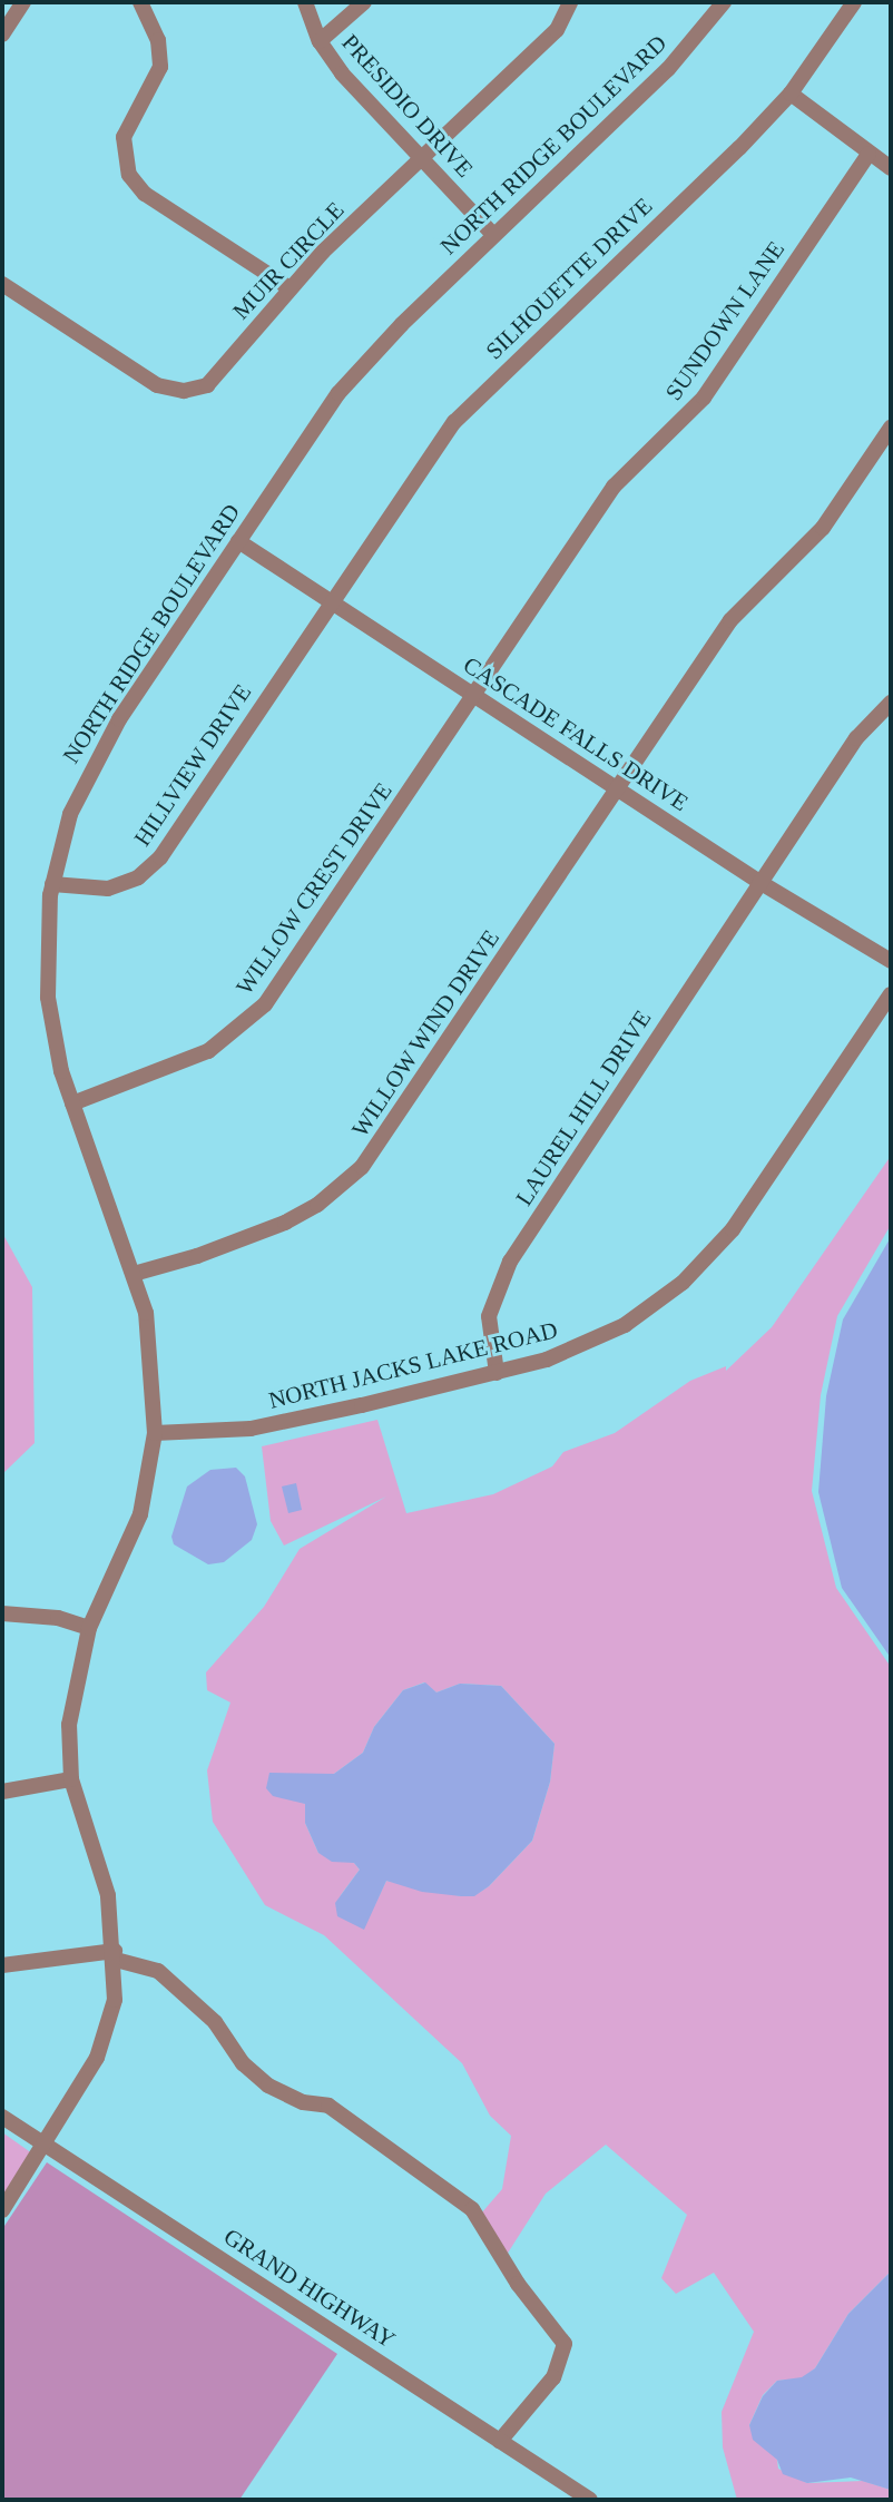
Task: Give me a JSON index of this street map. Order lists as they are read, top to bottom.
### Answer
{
  "streets": {
    "street": [
      "PRESIDIO DRIVE",
      "NORTH RIDGE BOULEVARD",
      "MUIR CIRCLE",
      "SILHOUETTE DRIVE",
      "SUNDOWN LANE",
      "CASCADE FALLS DRIVE",
      "HILLVIEW DRIVE",
      "WILLOW CREST DRIVE",
      "WILLOW WIND DRIVE",
      "LAUREL HILL DRIVE",
      "NORTH JACKS LAKE ROAD",
      "GRAND HIGHWAY"
    ]
  },
  "crossings": [
    ["PRESIDIO DRIVE", "NORTH RIDGE BOULEVARD"],
    ["PRESIDIO DRIVE", "MUIR CIRCLE"],
    ["NORTH RIDGE BOULEVARD", "CASCADE FALLS DRIVE"],
    ["NORTH RIDGE BOULEVARD", "HILLVIEW DRIVE"],
    ["NORTH RIDGE BOULEVARD", "WILLOW CREST DRIVE"],
    ["NORTH RIDGE BOULEVARD", "WILLOW WIND DRIVE"],
    ["NORTH RIDGE BOULEVARD", "NORTH JACKS LAKE ROAD"],
    ["SILHOUETTE DRIVE", "CASCADE FALLS DRIVE"],
    ["SILHOUETTE DRIVE", "HILLVIEW DRIVE"],
    ["SUNDOWN LANE", "CASCADE FALLS DRIVE"],
    ["SUNDOWN LANE", "WILLOW CREST DRIVE"],
    ["CASCADE FALLS DRIVE", "HILLVIEW DRIVE"],
    ["CASCADE FALLS DRIVE", "WILLOW CREST DRIVE"],
    ["CASCADE FALLS DRIVE", "WILLOW WIND DRIVE"],
    ["CASCADE FALLS DRIVE", "LAUREL HILL DRIVE"],
    ["LAUREL HILL DRIVE", "NORTH JACKS LAKE ROAD"]
  ]
}
